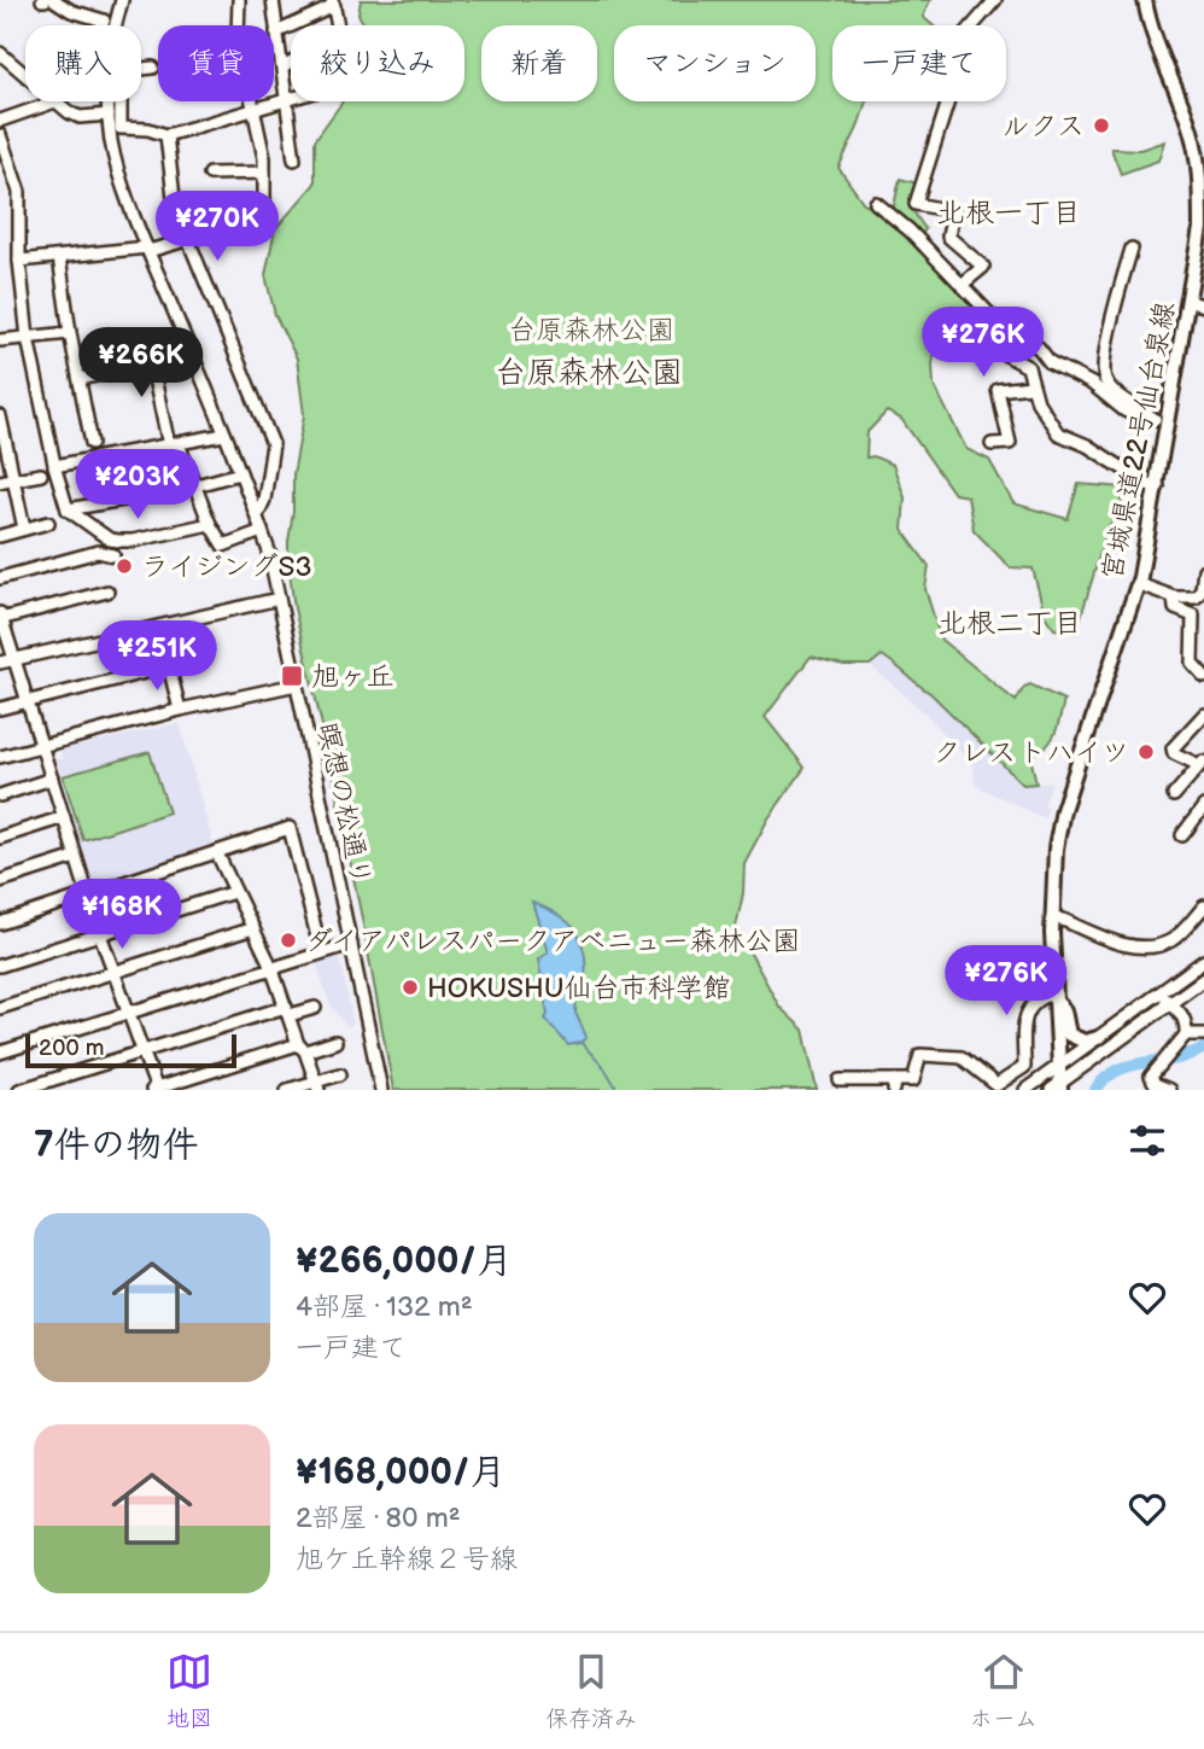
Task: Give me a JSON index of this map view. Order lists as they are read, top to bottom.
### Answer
{
  "streets": {
    "main road": ["宮城県道22号仙台泉線"],
    "street": ["瞑想の松通り"]
  },
  "districts": ["北根一丁目", "台原森林公園", "北根二丁目"],
  "parks": ["台原森林公園"],
  "places": {
    "other": [
      "ルクス",
      "ライジングS3",
      "クレストハイツ",
      "ダイアパレスパークアベニュー森林公園",
      "HOKUSHU仙台市科学館"
    ],
    "transit": ["旭ヶ丘"]
  },
  "scale_bar": "200 m",
  "page": {
    "chip": [
      "購入",
      "賃貸",
      "絞り込み",
      "新着",
      "マンション",
      "一戸建て"
    ],
    "price": [
      "¥270K",
      "¥276K",
      "¥266K",
      "¥203K",
      "¥251K",
      "¥168K",
      "¥276K"
    ],
    "scale": "200 m",
    "heading": "7件の物件",
    "list": [
      {
        "name": "¥266,000/月",
        "note": "4部屋 · 132 m² · 一戸建て"
      },
      {
        "name": "¥168,000/月",
        "note": "2部屋 · 80 m² · 旭ケ丘幹線２号線"
      }
    ],
    "tabs": ["地図", "保存済み", "ホーム"]
  }
}
